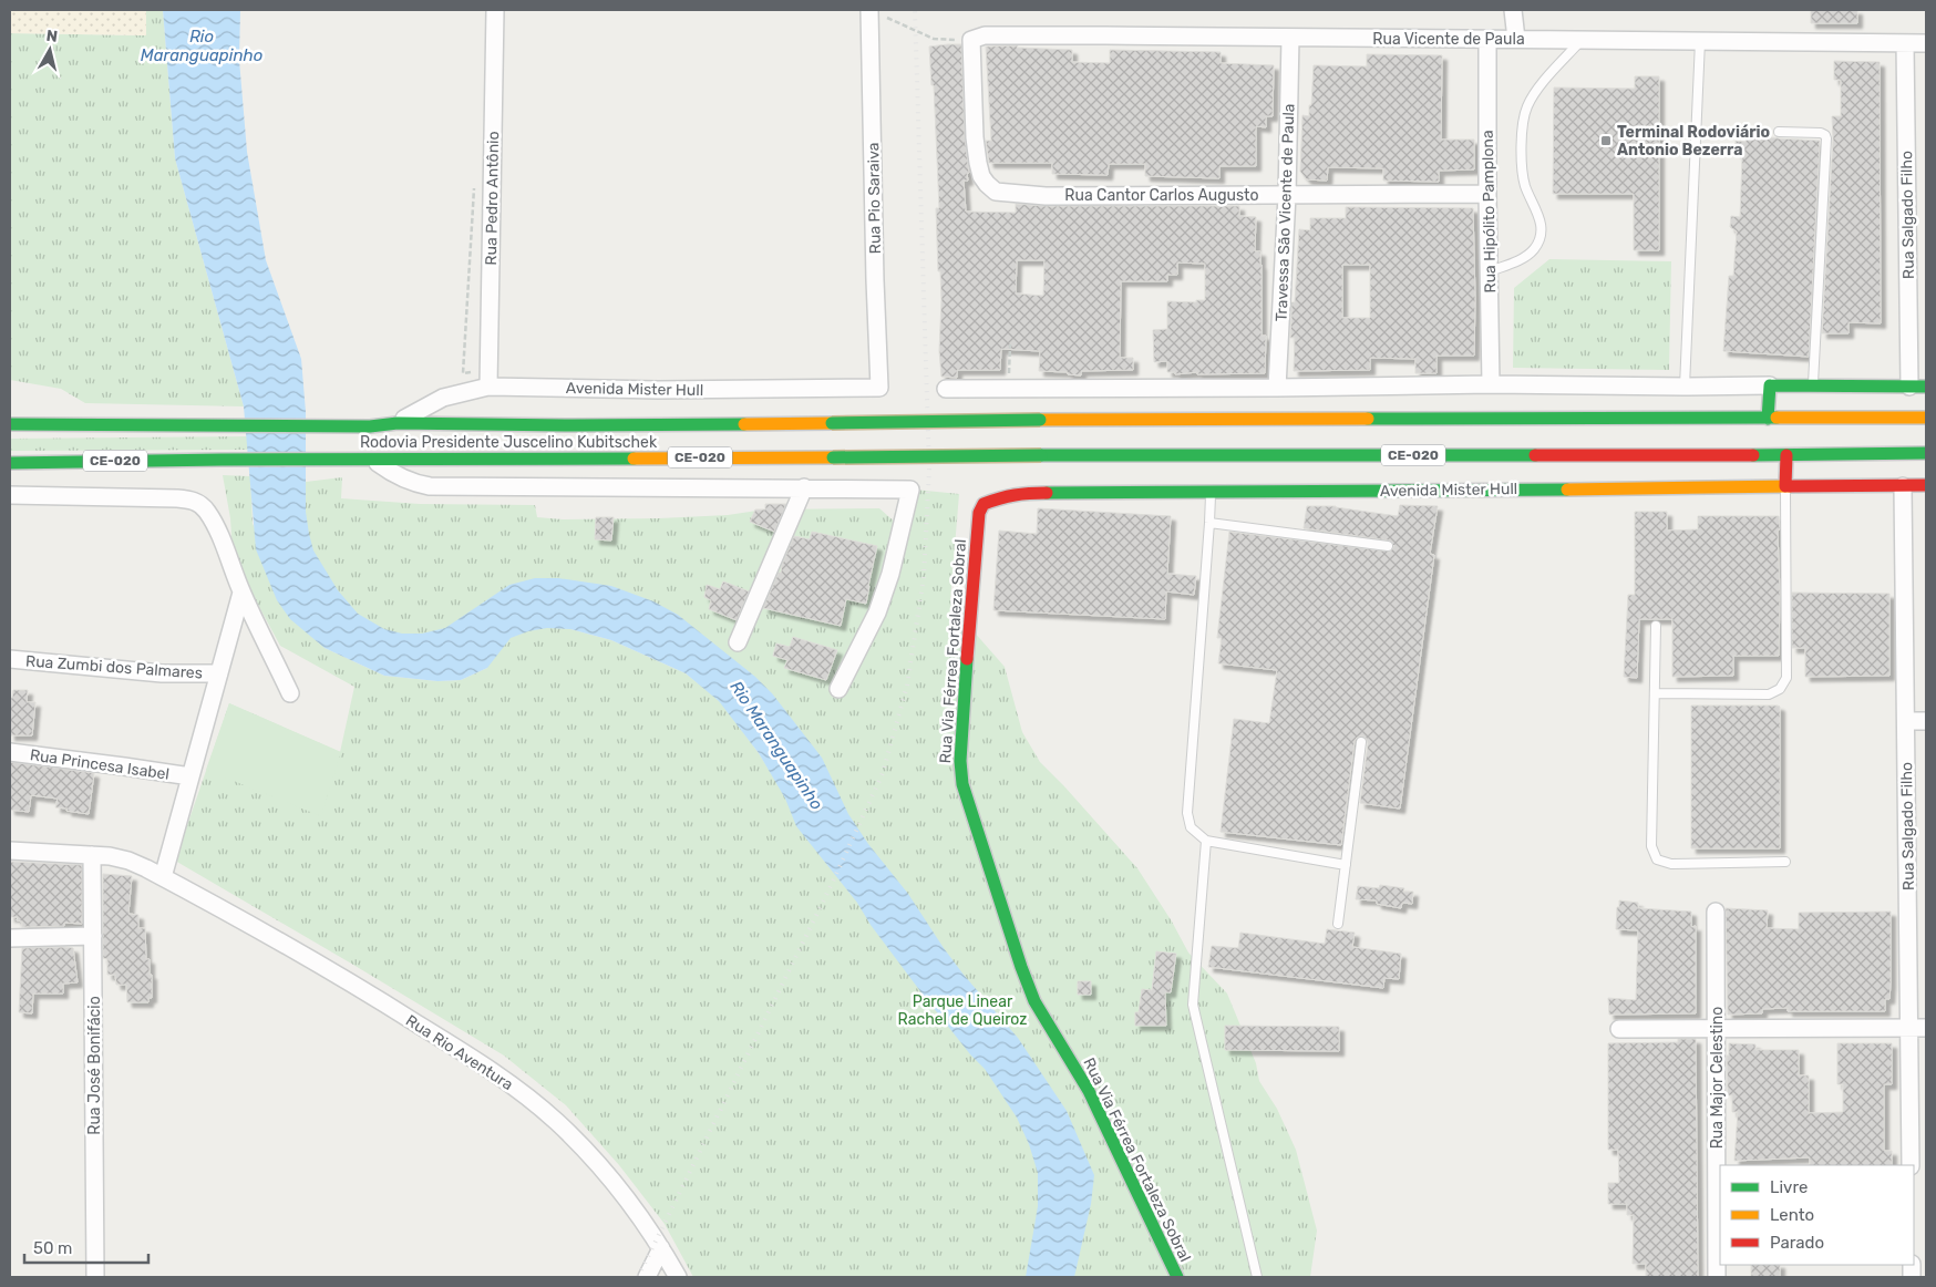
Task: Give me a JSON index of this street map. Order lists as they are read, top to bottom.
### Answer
{
  "streets": {
    "main road": [
      "Avenida Mister Hull",
      "Rodovia Presidente Juscelino Kubitschek",
      "CE-020",
      "Rua Via Férrea Fortaleza Sobral"
    ],
    "street": [
      "Rua Vicente de Paula",
      "Rua Cantor Carlos Augusto",
      "Rua Pedro Antônio",
      "Rua Pio Saraiva",
      "Rua Hipólito Pamplona",
      "Travessa São Vicente de Paula",
      "Rua Salgado Filho",
      "Rua Zumbi dos Palmares",
      "Rua Princesa Isabel",
      "Rua Rio Aventura",
      "Rua José Bonifácio",
      "Rua Major Celestino"
    ]
  },
  "crossings": [
    ["Rua Vicente de Paula", "Rua Cantor Carlos Augusto"],
    ["Rua Vicente de Paula", "Rua Hipólito Pamplona"],
    ["Rua Vicente de Paula", "Travessa São Vicente de Paula"],
    ["Rua Vicente de Paula", "Rua Salgado Filho"],
    ["Rua Cantor Carlos Augusto", "Rua Hipólito Pamplona"],
    ["Rua Cantor Carlos Augusto", "Travessa São Vicente de Paula"],
    ["Rua Pedro Antônio", "Avenida Mister Hull"],
    ["Rua Pio Saraiva", "Avenida Mister Hull"],
    ["Rua Salgado Filho", "Avenida Mister Hull"],
    ["Avenida Mister Hull", "Rodovia Presidente Juscelino Kubitschek"],
    ["Avenida Mister Hull", "Rua Via Férrea Fortaleza Sobral"],
    ["Rodovia Presidente Juscelino Kubitschek", "CE-020"],
    ["Rua Rio Aventura", "Rua José Bonifácio"]
  ],
  "water": ["Rio Maranguapinho"],
  "parks": ["Parque Linear Rachel de Queiroz"],
  "places": {
    "transit": ["Terminal Rodoviário Antonio Bezerra"]
  },
  "legend": ["Livre", "Lento", "Parado"],
  "scale_bar": "50 m",
  "north": "top"
}
